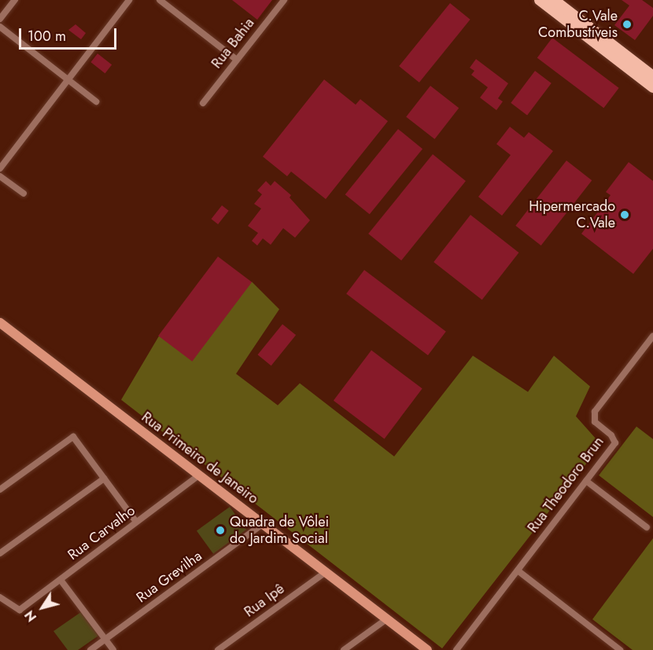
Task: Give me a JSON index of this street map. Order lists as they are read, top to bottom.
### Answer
{
  "streets": {
    "street": [
      "Rua Bahia",
      "Rua Primeiro de Janeiro",
      "Rua Theodoro Brun",
      "Rua Carvalho",
      "Rua Grevilha",
      "Rua Ipê"
    ]
  },
  "crossings": [
    ["Rua Primeiro de Janeiro", "Rua Carvalho"],
    ["Rua Primeiro de Janeiro", "Rua Grevilha"],
    ["Rua Primeiro de Janeiro", "Rua Ipê"]
  ],
  "places": ["C.Vale Combustíveis", "Hipermercado C.Vale", "Quadra de Vôlei do Jardim Social"],
  "scale_bar": "100 m",
  "north": "bottom left"
}
